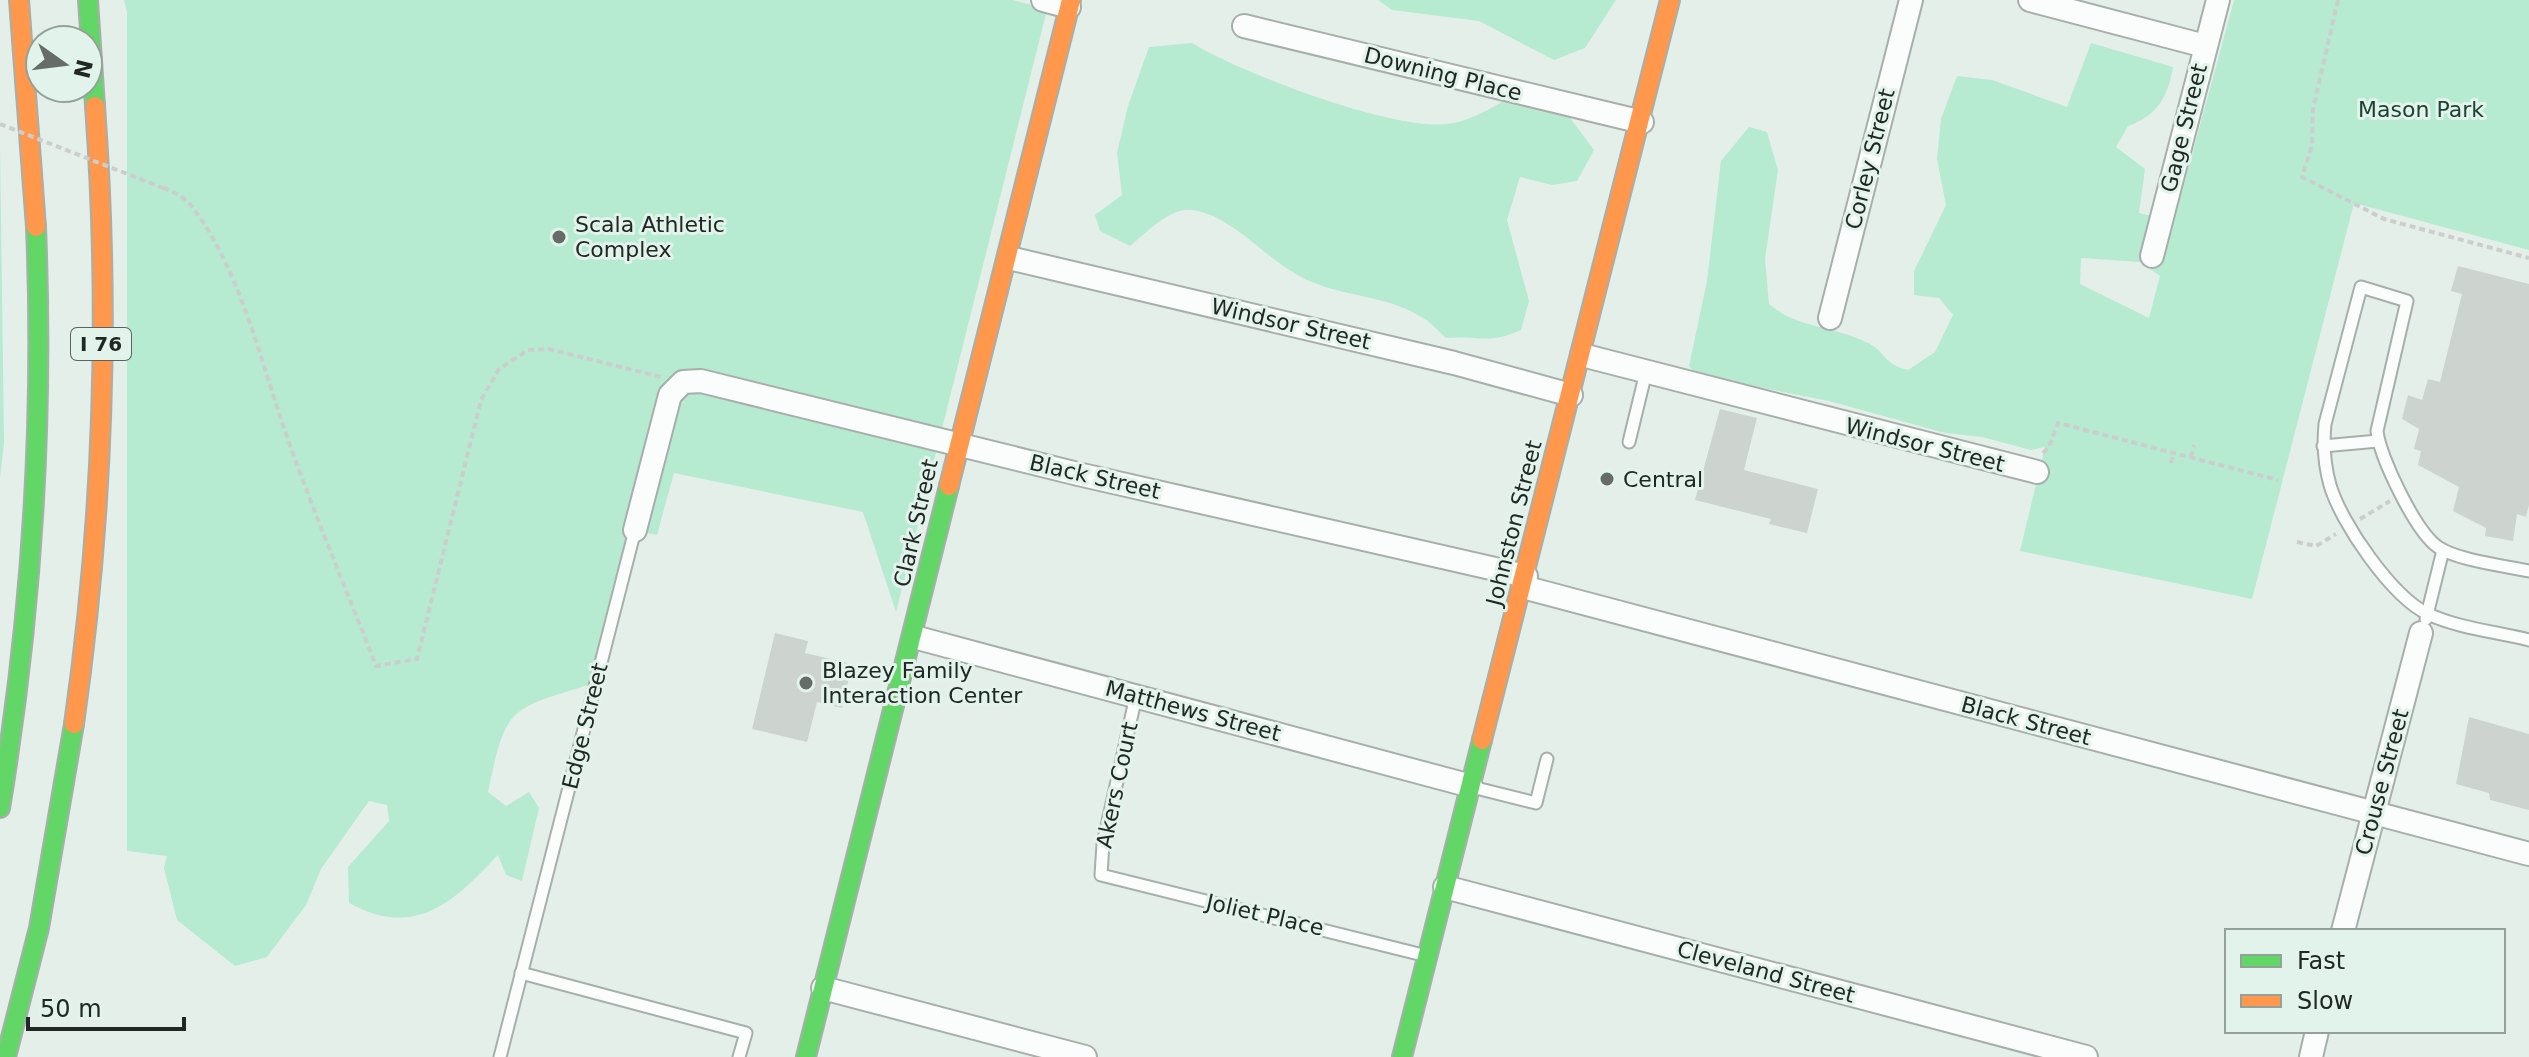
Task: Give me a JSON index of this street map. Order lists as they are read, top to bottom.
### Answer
{
  "streets": {
    "main road": ["I 76", "Clark Street", "Johnston Street"],
    "street": [
      "Downing Place",
      "Gage Street",
      "Corley Street",
      "Windsor Street",
      "Black Street",
      "Matthews Street",
      "Edge Street",
      "Crouse Street",
      "Cleveland Street"
    ],
    "lane": ["Akers Court", "Joliet Place"]
  },
  "crossings": [
    ["Downing Place", "Johnston Street"],
    ["Windsor Street", "Clark Street"],
    ["Windsor Street", "Johnston Street"],
    ["Black Street", "Clark Street"],
    ["Black Street", "Johnston Street"],
    ["Black Street", "Edge Street"],
    ["Black Street", "Crouse Street"],
    ["Clark Street", "Matthews Street"],
    ["Johnston Street", "Matthews Street"],
    ["Johnston Street", "Joliet Place"],
    ["Johnston Street", "Cleveland Street"],
    ["Matthews Street", "Akers Court"],
    ["Akers Court", "Joliet Place"]
  ],
  "parks": ["Mason Park"],
  "places": ["Scala Athletic Complex", "Central", "Blazey Family Interaction Center"],
  "legend": ["Fast", "Slow"],
  "scale_bar": "50 m",
  "north": "right"
}
